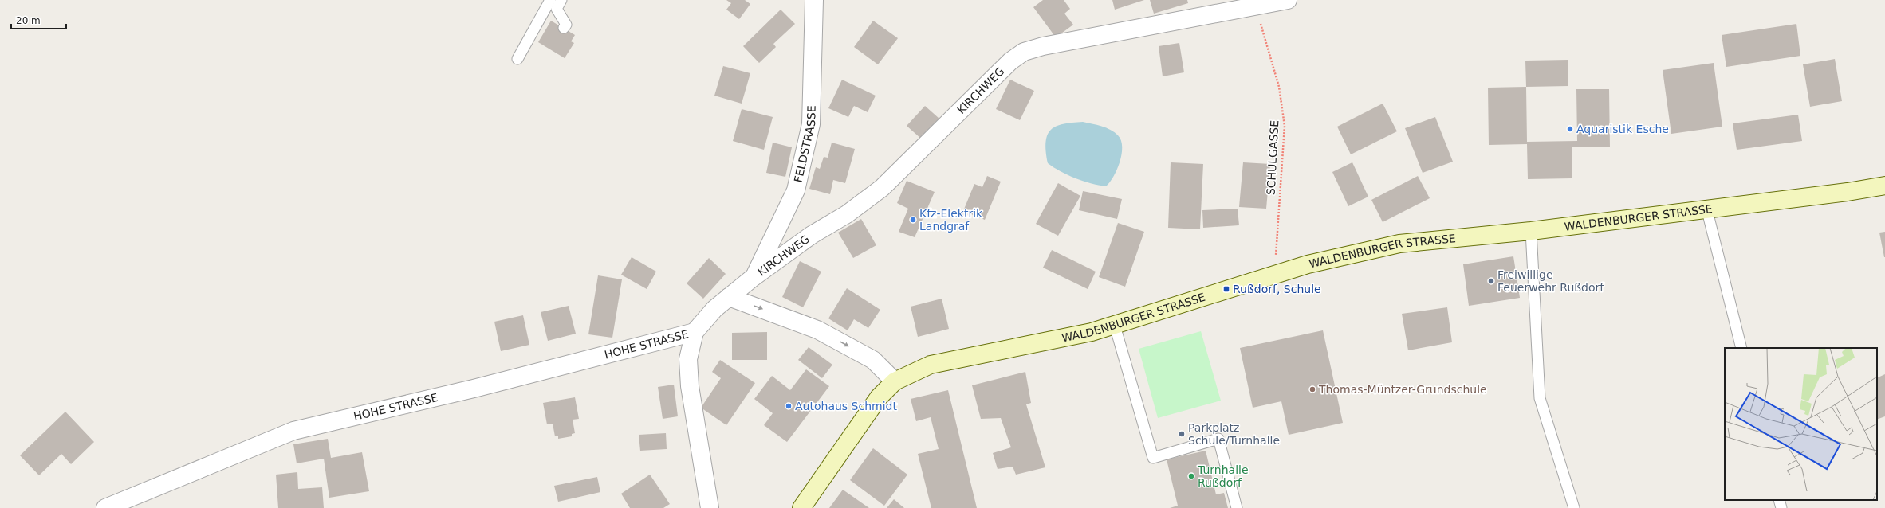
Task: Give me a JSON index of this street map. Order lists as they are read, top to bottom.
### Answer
{
  "streets": {
    "main road": ["WALDENBURGER STRASSE"],
    "street": ["KIRCHWEG", "FELDSTRASSE", "HOHE STRASSE"],
    "path": ["SCHULGASSE"]
  },
  "crossings": [
    ["KIRCHWEG", "FELDSTRASSE"],
    ["KIRCHWEG", "SCHULGASSE"],
    ["KIRCHWEG", "HOHE STRASSE"],
    ["SCHULGASSE", "WALDENBURGER STRASSE"]
  ],
  "places": {
    "other": [
      "Aquaristik Esche",
      "Kfz-Elektrik Landgraf",
      "Freiwillige Feuerwehr Rußdorf",
      "Thomas-Müntzer-Grundschule",
      "Autohaus Schmidt",
      "Parkplatz Schule/Turnhalle",
      "Turnhalle Rußdorf"
    ],
    "transit": ["Rußdorf, Schule"]
  },
  "scale_bar": "20 m"
}
